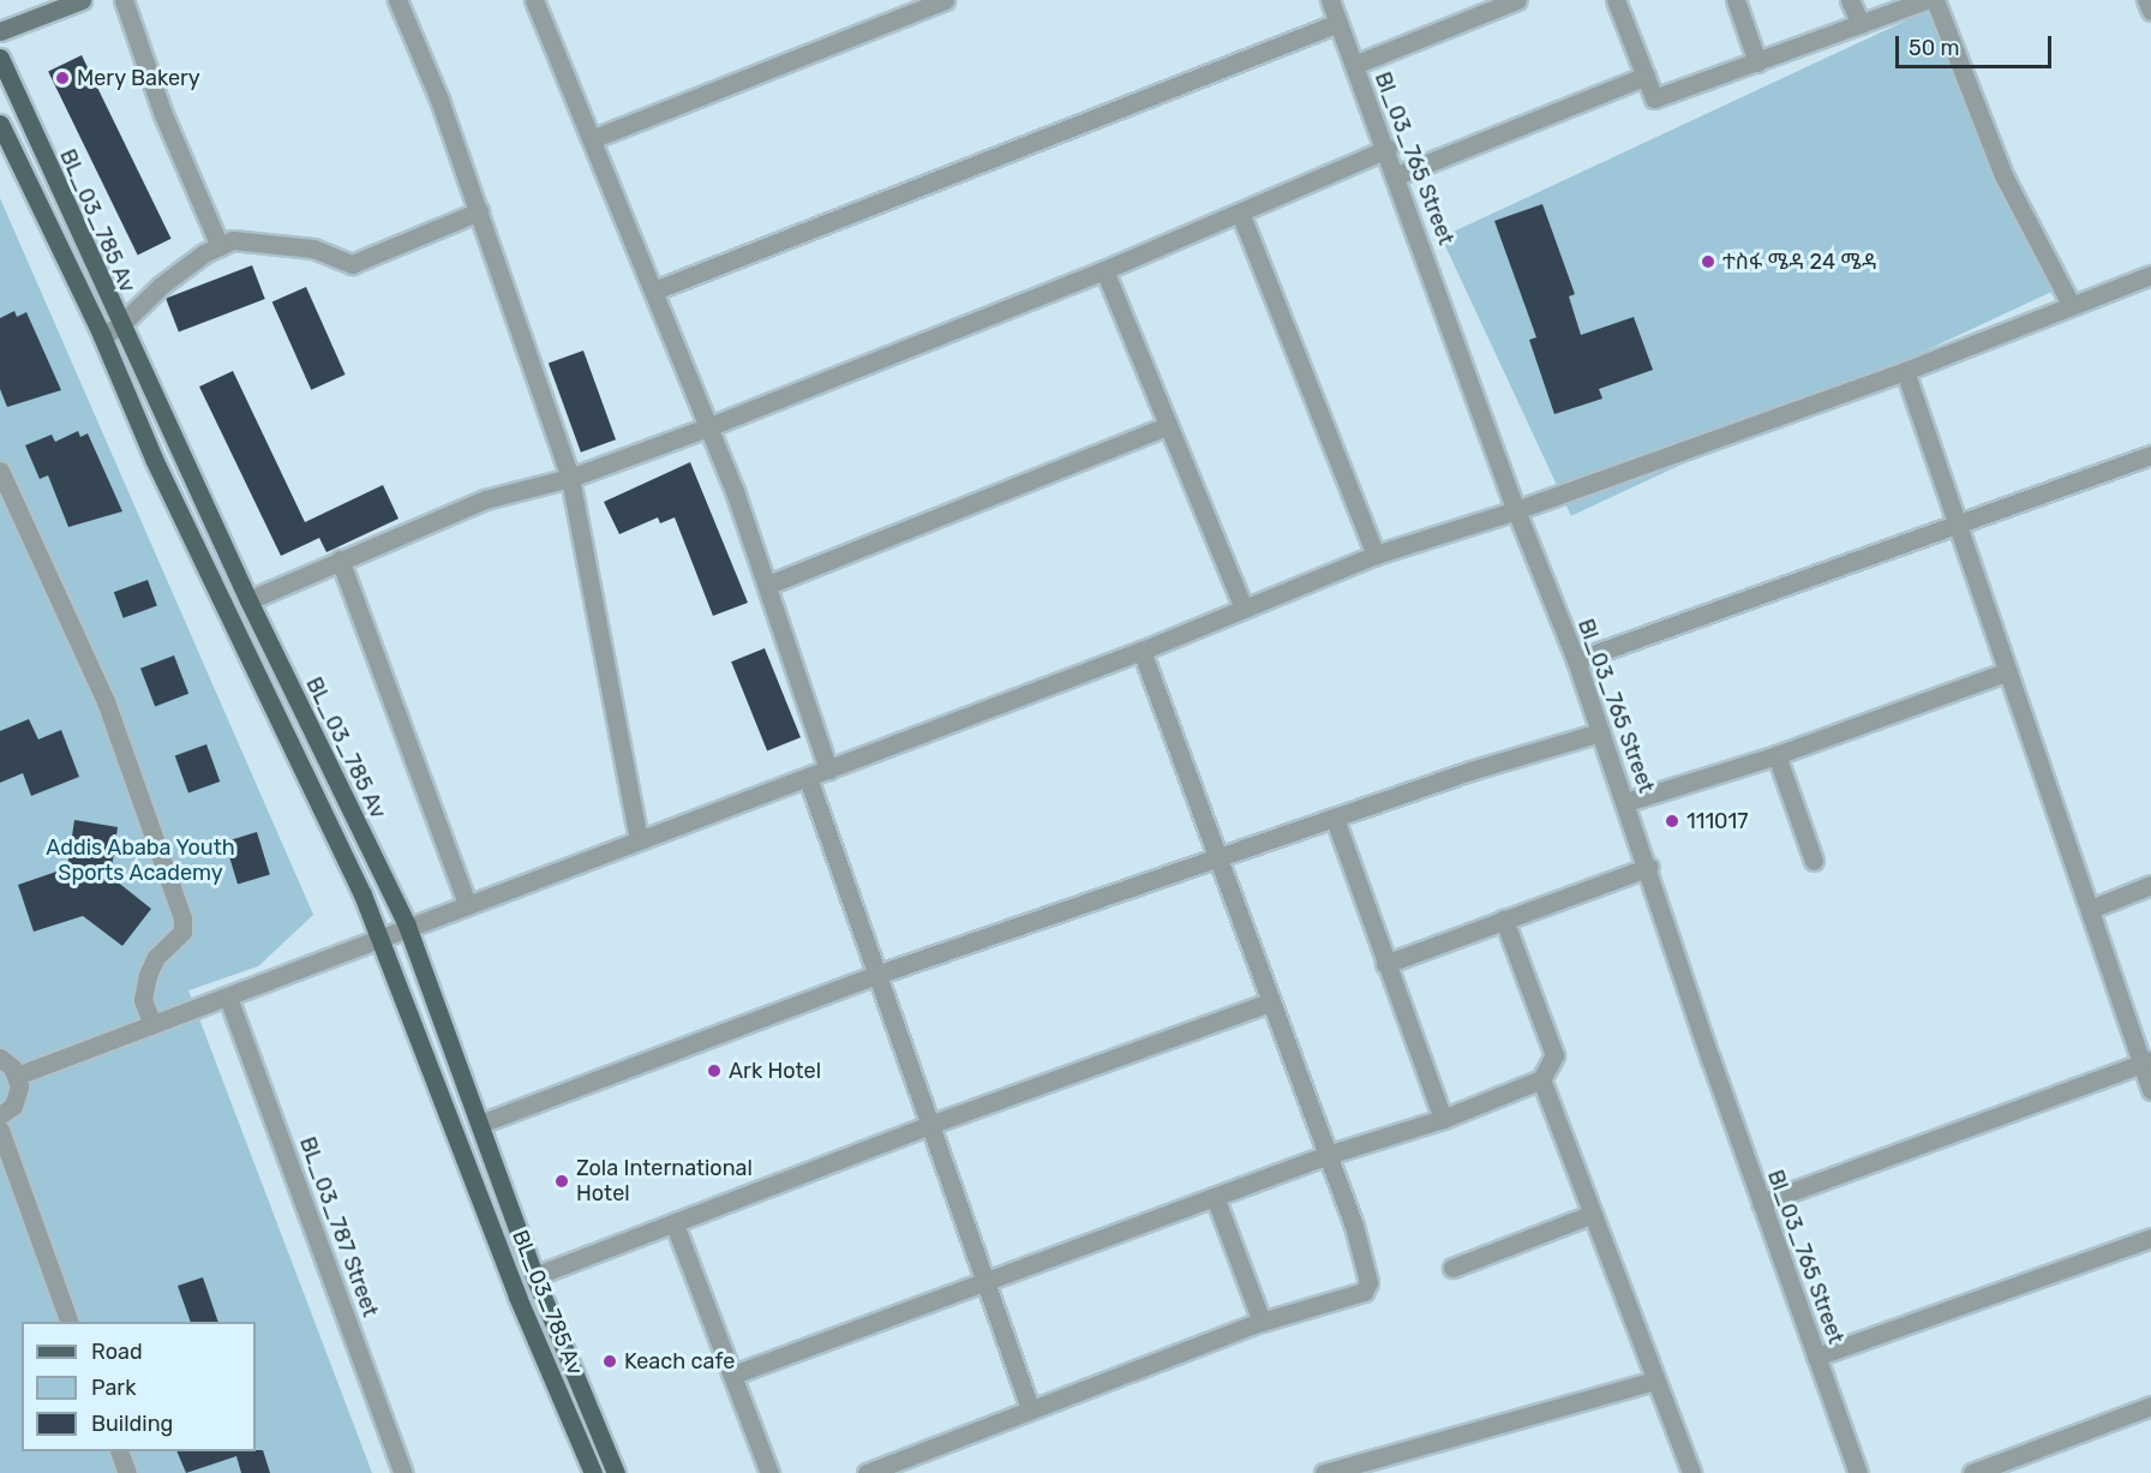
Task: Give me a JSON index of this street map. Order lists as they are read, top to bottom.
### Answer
{
  "streets": {
    "main road": ["BL_03_785 Av"],
    "street": ["Bl_03_765 Street", "BL_03_787 Street"]
  },
  "parks": ["Addis Ababa Youth Sports Academy"],
  "places": [
    "Mery Bakery",
    "ተስፋ ሜዳ 24 ሜዳ",
    "111017",
    "Ark Hotel",
    "Zola International Hotel",
    "Keach cafe"
  ],
  "legend": ["Road", "Park", "Building"],
  "scale_bar": "50 m"
}
